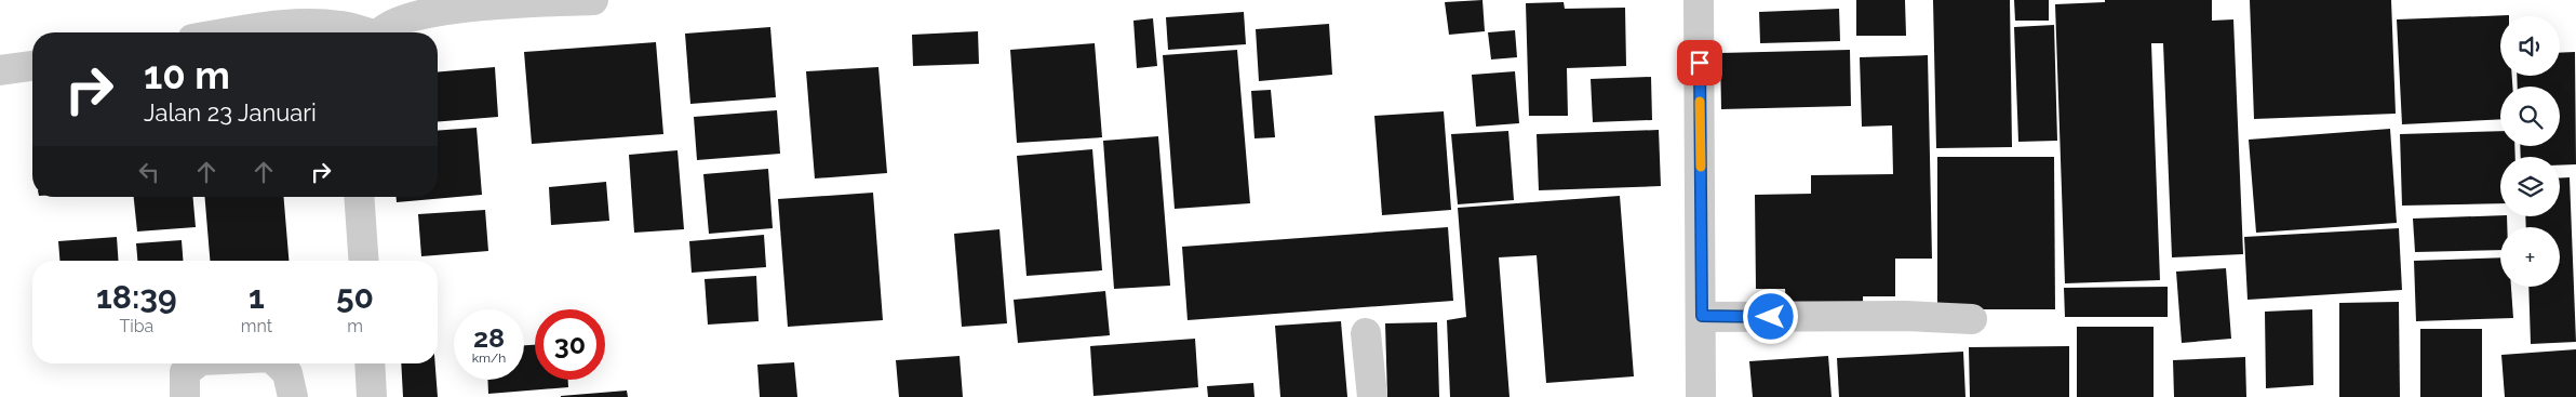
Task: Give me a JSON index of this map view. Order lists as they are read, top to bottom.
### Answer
{
  "page": {
    "map_buttons": "+",
    "turn": ["10 m", "Jalan 23 Januari"],
    "eta": [
      "18:39",
      "Tiba",
      "1",
      "mnt",
      "50",
      "m"
    ],
    "speed": "28 km/h",
    "limit": "30"
  }
}
